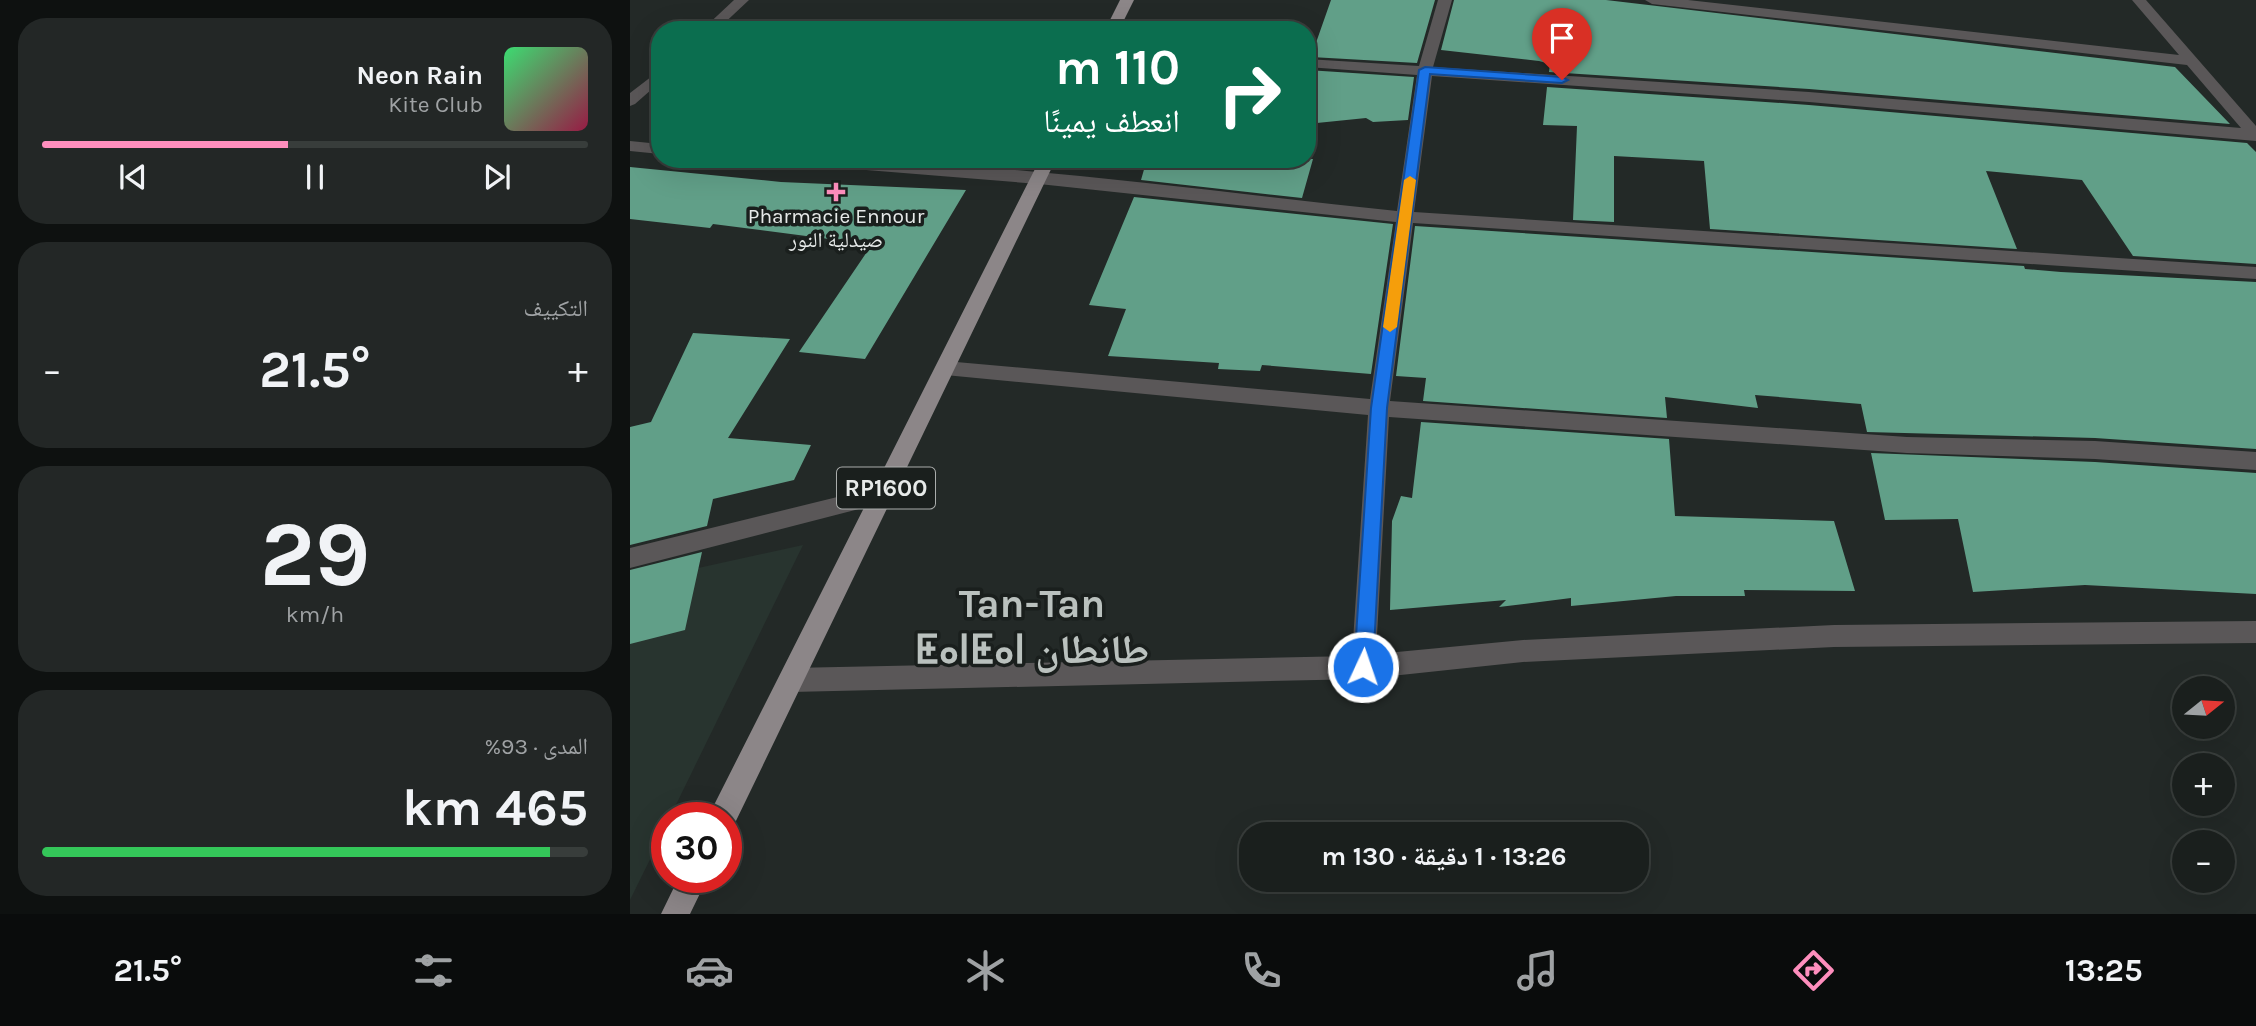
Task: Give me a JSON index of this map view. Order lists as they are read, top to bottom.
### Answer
{
  "streets": {
    "main road": ["RP1600"]
  },
  "districts": ["Tan-Tan ⵟⴰⵏⵟⴰⵏ طانطان"],
  "places": {
    "health": ["Pharmacie Ennour صيدلية النور"]
  },
  "north": "right",
  "page": {
    "turn": ["110 m", "انعطف يمينًا"],
    "song": ["Neon Rain", "Kite Club"],
    "tile": [
      "التكييف",
      ["29", "km/h"],
      ["المدى · 93%", "465 km"]
    ],
    "heat": ["−", "21.5°", "+"],
    "map_buttons": ["+", "−"],
    "limit": "30",
    "trip": "13:26 · 1 دقيقة · 130 m",
    "tabs": ["13:25", "21.5°"]
  }
}
